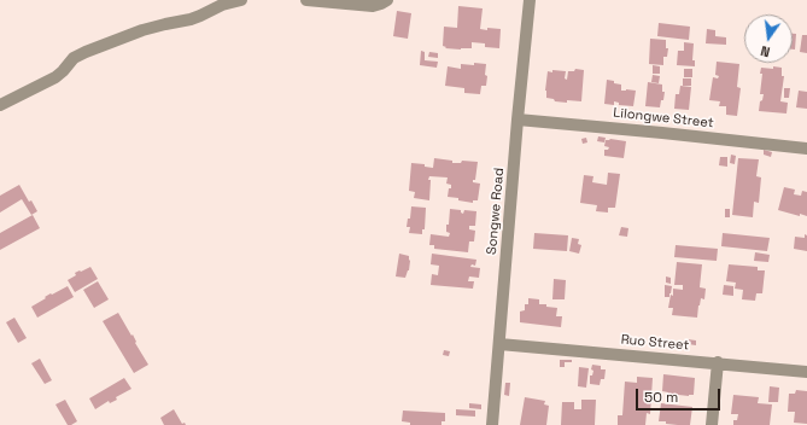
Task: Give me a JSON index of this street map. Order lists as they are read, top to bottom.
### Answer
{
  "streets": {
    "street": ["Lilongwe Street", "Songwe Road", "Ruo Street"]
  },
  "crossings": [
    ["Lilongwe Street", "Songwe Road"],
    ["Songwe Road", "Ruo Street"]
  ],
  "scale_bar": "50 m",
  "north": "bottom"
}
